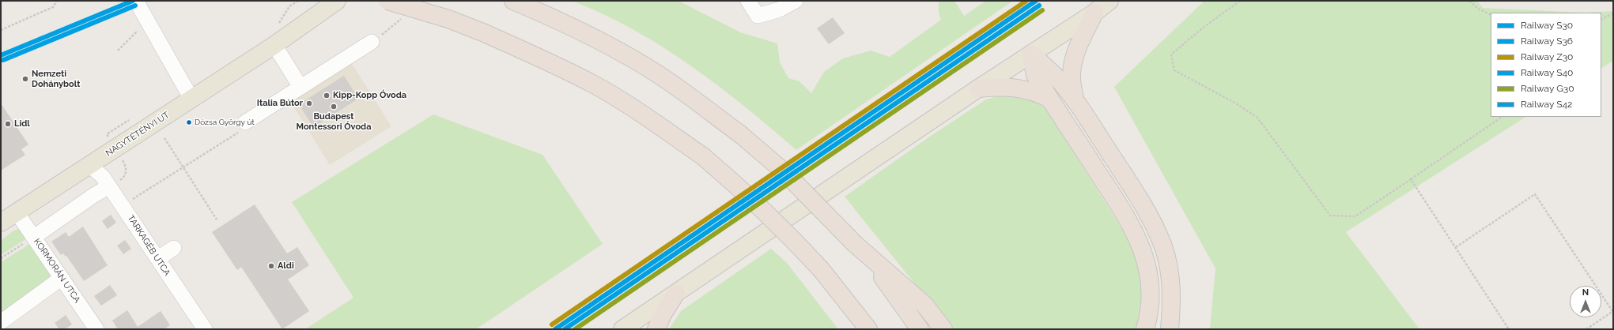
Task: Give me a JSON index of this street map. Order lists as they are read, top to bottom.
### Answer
{
  "streets": {
    "main road": ["NAGYTÉTÉNYI ÚT"],
    "street": ["TARKAGÉB UTCA", "KORMORÁN UTCA"]
  },
  "crossings": [
    ["NAGYTÉTÉNYI ÚT", "TARKAGÉB UTCA"],
    ["NAGYTÉTÉNYI ÚT", "KORMORÁN UTCA"]
  ],
  "places": [
    "Nemzeti Dohánybolt",
    "Kipp-Kopp Óvoda",
    "Italia Bútor",
    "Budapest Montessori Óvoda",
    "Dózsa György út",
    "Lidl",
    "Aldi"
  ],
  "lines": [
    "rail line S30",
    "rail line Z30",
    "rail line S40",
    "rail line S36",
    "rail line S42",
    "rail line G30"
  ],
  "legend": [
    "Railway S30",
    "Railway S36",
    "Railway Z30",
    "Railway S40",
    "Railway G30",
    "Railway S42"
  ],
  "north": "top"
}
